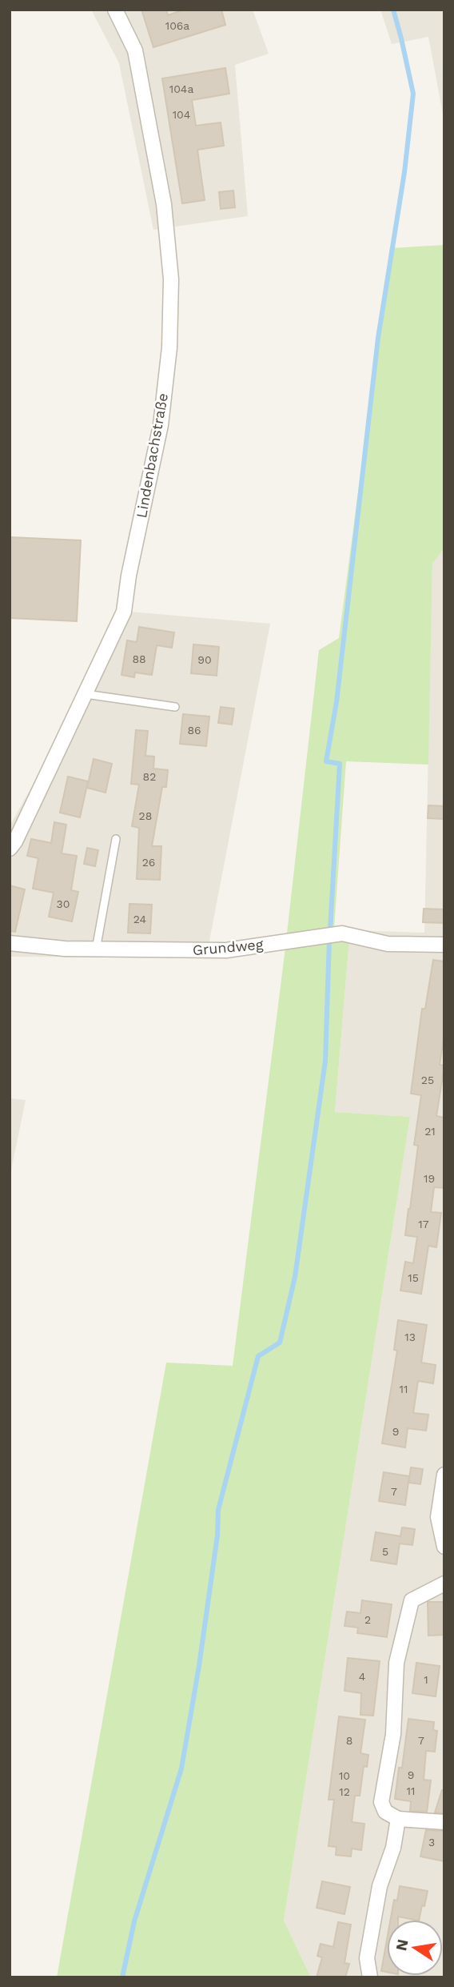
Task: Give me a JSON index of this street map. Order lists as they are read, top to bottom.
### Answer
{
  "streets": {
    "street": ["Lindenbachstraße", "Grundweg"]
  },
  "house_numbers": [
    "106a",
    "104a",
    "104",
    "88",
    "90",
    "86",
    "82",
    "28",
    "26",
    "30",
    "24",
    "25",
    "21",
    "19",
    "17",
    "15",
    "13",
    "11",
    "9",
    "7",
    "5",
    "2",
    "4",
    "1",
    "8",
    "7",
    "9",
    "10",
    "11",
    "12",
    "3"
  ],
  "north": "left"
}
